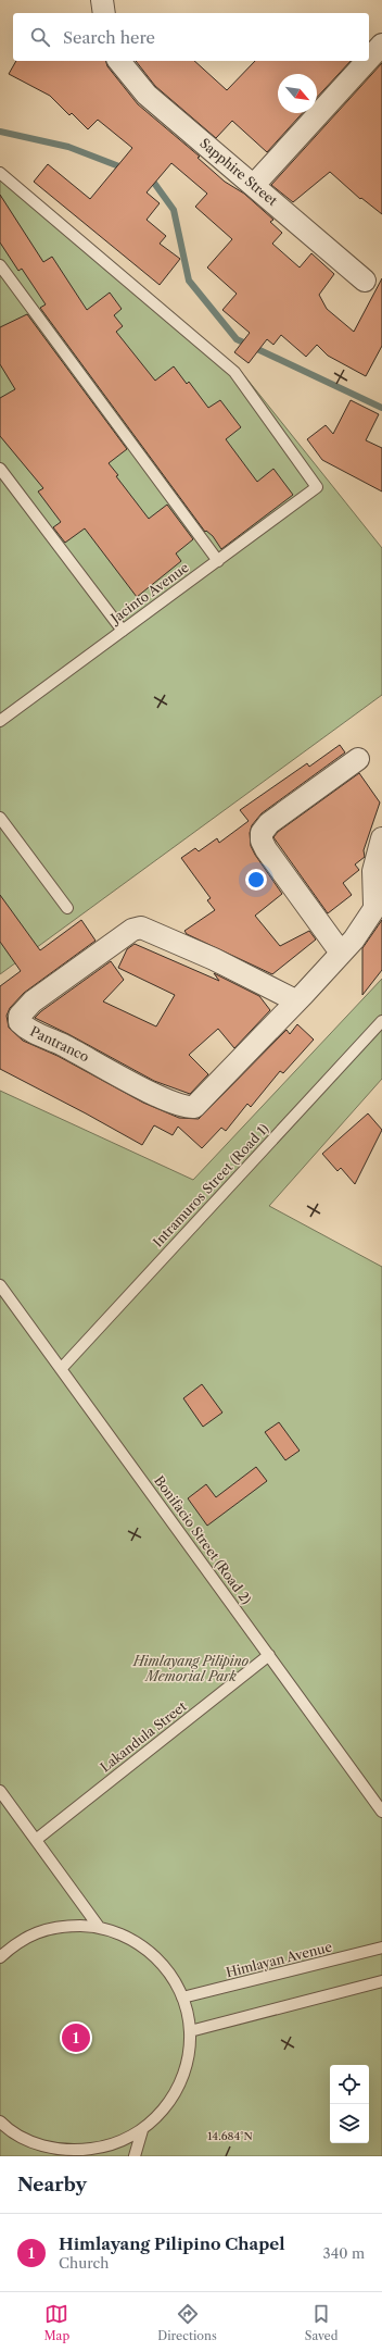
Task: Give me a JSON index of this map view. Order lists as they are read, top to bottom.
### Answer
{
  "streets": {
    "street": ["Sapphire Street", "Pantranco"],
    "lane": [
      "Jacinto Avenue",
      "Intramuros Street (Road 1)",
      "Bonifacio Street (Road 2)",
      "Lakandula Street",
      "Himlayan Avenue"
    ]
  },
  "crossings": [
    ["Intramuros Street (Road 1)", "Bonifacio Street (Road 2)"],
    ["Bonifacio Street (Road 2)", "Lakandula Street"]
  ],
  "parks": ["Himlayang Pilipino Memorial Park"],
  "north": "bottom right",
  "page": {
    "search": "Search here",
    "pins": "1",
    "heading": "Nearby",
    "list": [
      {
        "mark": "1",
        "name": "Himlayang Pilipino Chapel",
        "note": "Church",
        "value": "340 m"
      }
    ],
    "nav": ["Map", "Directions", "Saved"]
  },
  "coordinates": ["14.684°N"]
}
